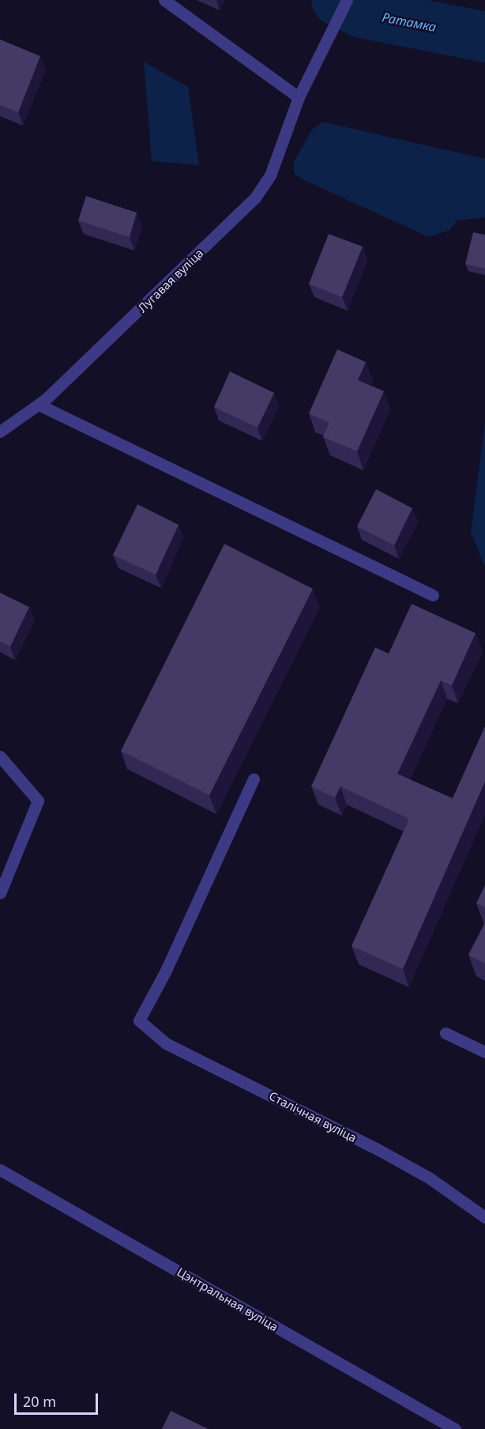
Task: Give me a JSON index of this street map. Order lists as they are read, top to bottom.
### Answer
{
  "streets": {
    "street": ["Лугавая вуліца", "Сталічная вуліца", "Цэнтральная вуліца"]
  },
  "water": ["Ратамка"],
  "scale_bar": "20 m"
}
